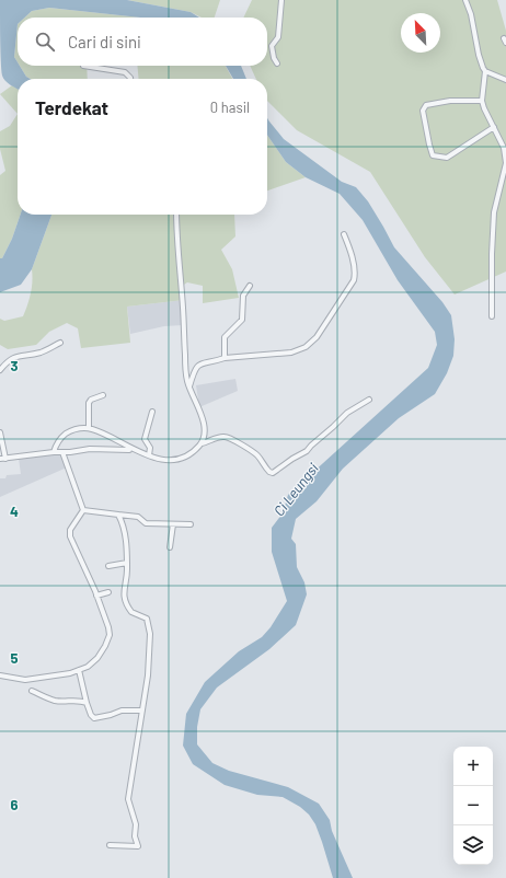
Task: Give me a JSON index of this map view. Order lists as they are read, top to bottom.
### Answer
{
  "water": ["Ci Leungsi"],
  "north": "top left",
  "page": {
    "search": "Cari di sini",
    "heading": ["Terdekat", "0 hasil"],
    "map_buttons": ["+", "−"]
  },
  "grid": {
    "rows": [
      "3",
      "4",
      "5",
      "6"
    ]
  }
}
